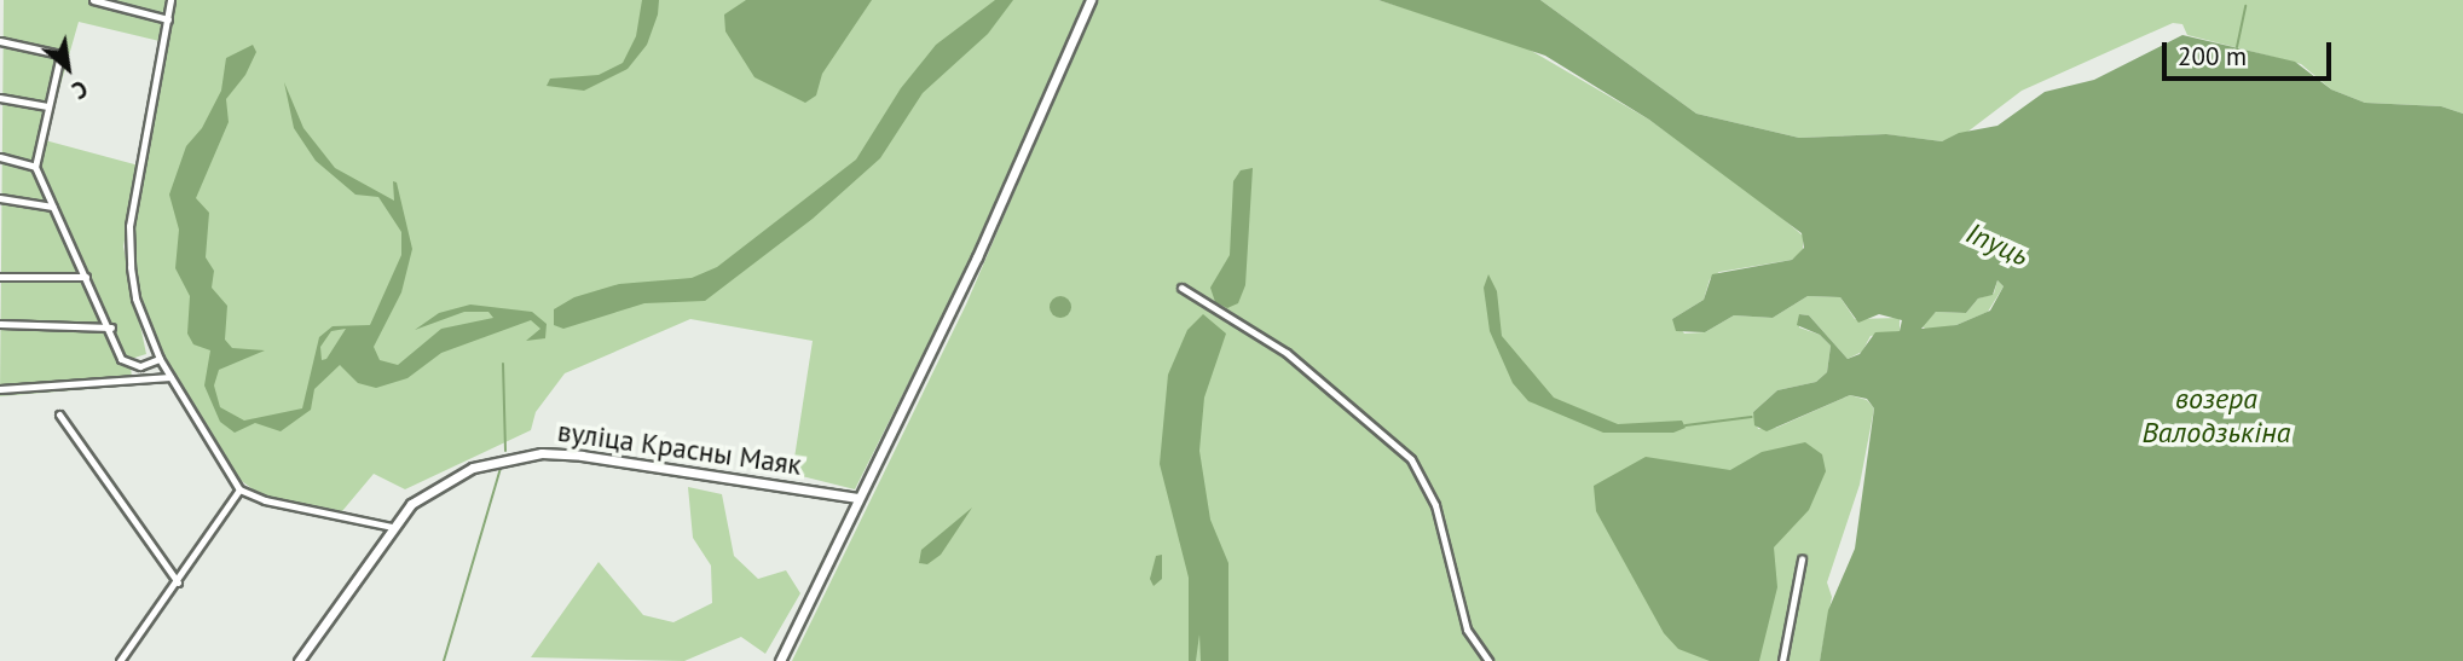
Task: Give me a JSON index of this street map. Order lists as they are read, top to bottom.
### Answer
{
  "streets": {
    "street": ["вуліца Красны Маяк"]
  },
  "water": ["Іпуць", "возера Валодзькіна"],
  "scale_bar": "200 m",
  "north": "bottom right"
}
